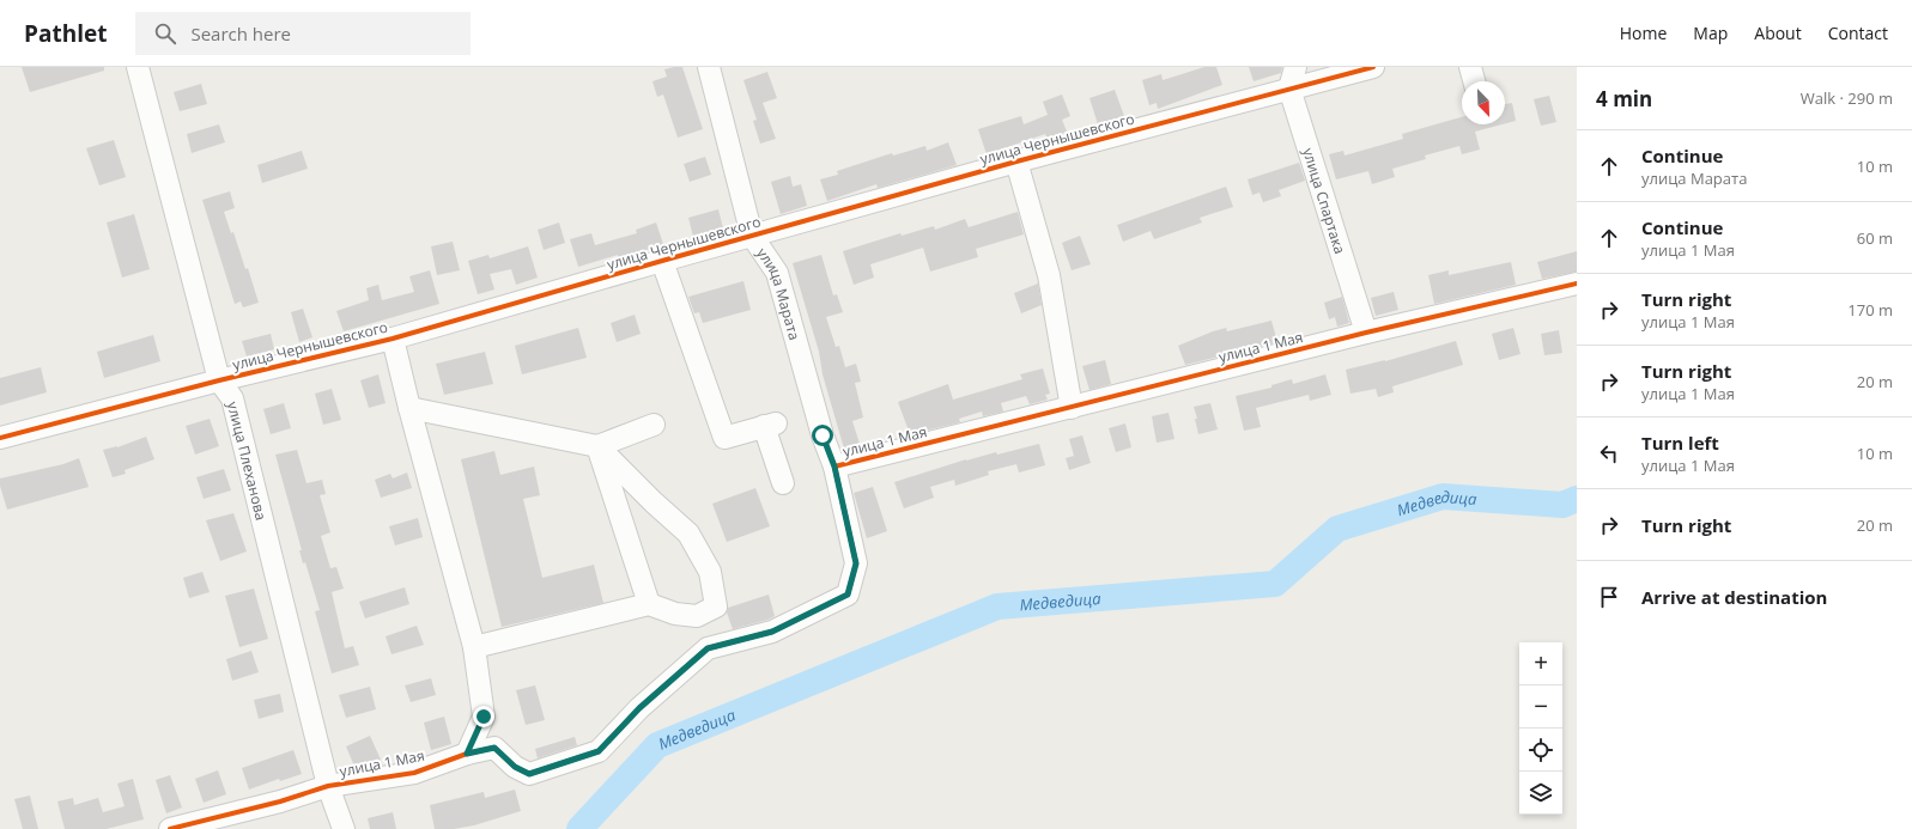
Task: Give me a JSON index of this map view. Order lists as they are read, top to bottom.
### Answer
{
  "streets": {
    "street": [
      "улица Чернышевского",
      "улица Спартака",
      "улица Марата",
      "улица 1 Мая",
      "улица Плеханова"
    ]
  },
  "crossings": [
    ["улица Чернышевского", "улица Спартака"],
    ["улица Чернышевского", "улица Марата"],
    ["улица Чернышевского", "улица Плеханова"],
    ["улица Спартака", "улица 1 Мая"],
    ["улица Марата", "улица 1 Мая"],
    ["улица 1 Мая", "улица Плеханова"]
  ],
  "water": ["Медведица"],
  "north": "bottom right",
  "page": {
    "header": "Pathlet",
    "search": "Search here",
    "nav": [
      "Home",
      "Map",
      "About",
      "Contact"
    ],
    "heading": ["4 min", "Walk · 290 m"],
    "list": [
      ["Continue", "улица Марата", "10 m"],
      ["Continue", "улица 1 Мая", "60 m"],
      ["Turn right", "улица 1 Мая", "170 m"],
      ["Turn right", "улица 1 Мая", "20 m"],
      ["Turn left", "улица 1 Мая", "10 m"],
      ["Turn right", "20 m"],
      "Arrive at destination"
    ],
    "map_buttons": ["+", "−"]
  }
}
